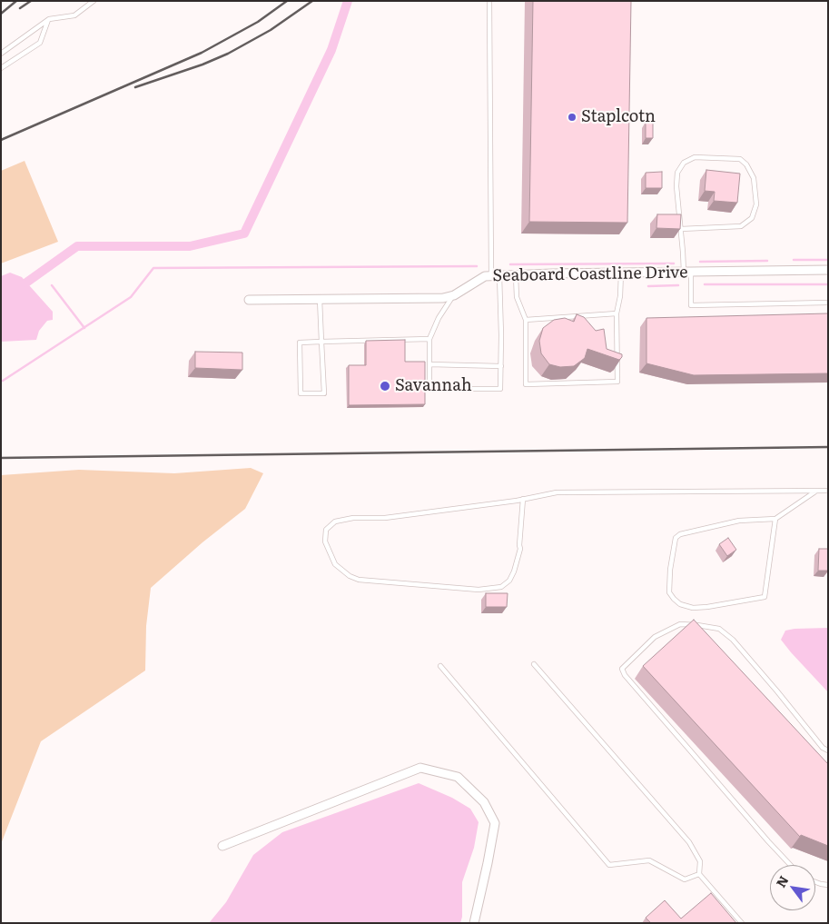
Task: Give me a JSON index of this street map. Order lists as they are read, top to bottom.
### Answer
{
  "streets": {
    "street": ["Seaboard Coastline Drive"]
  },
  "places": ["Staplcotn", "Savannah"],
  "north": "top left"
}
